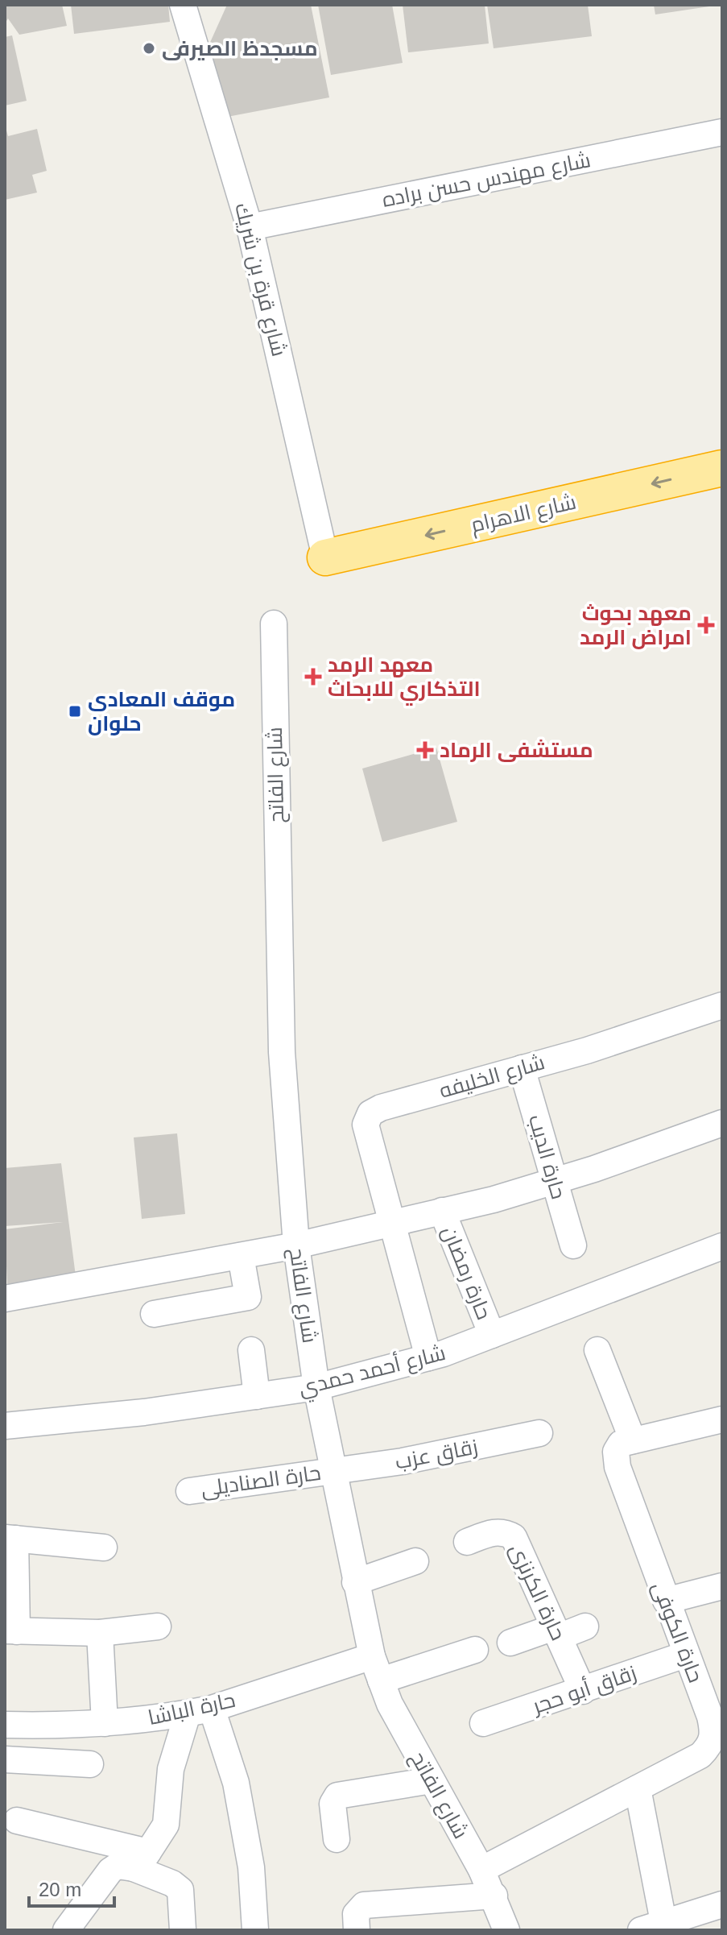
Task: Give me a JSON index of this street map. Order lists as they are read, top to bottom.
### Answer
{
  "streets": {
    "highway": ["شارع الاهرام"],
    "street": [
      "شارع مهندس حسن براده",
      "شارع قرة بن شريك",
      "شارع الفاتح",
      "شارع الخليفه",
      "حارة الديب",
      "حارة رمضان",
      "شارع أحمد حمدي",
      "زقاق عزب",
      "حارة الصناديلى",
      "حارة الكرنزى",
      "حارة الكوفى",
      "زقاق أبو حجر",
      "حارة الباشا"
    ]
  },
  "crossings": [
    ["شارع مهندس حسن براده", "شارع قرة بن شريك"],
    ["شارع قرة بن شريك", "شارع الاهرام"],
    ["شارع الفاتح", "شارع أحمد حمدي"],
    ["شارع الفاتح", "زقاق عزب"],
    ["شارع الفاتح", "حارة الصناديلى"],
    ["شارع الفاتح", "حارة الكوفى"],
    ["شارع الفاتح", "حارة الباشا"],
    ["شارع الخليفه", "حارة الديب"],
    ["حارة رمضان", "شارع أحمد حمدي"],
    ["زقاق عزب", "حارة الصناديلى"],
    ["حارة الكرنزى", "زقاق أبو حجر"],
    ["حارة الكوفى", "زقاق أبو حجر"]
  ],
  "one_way": ["شارع الاهرام"],
  "places": {
    "other": ["مسجدظ الصيرفى"],
    "health": ["معهد بحوث امراض الرمد", "معهد الرمد التذكاري للابحاث", "مستشفى الرماد"],
    "transit": ["موقف المعادى حلوان"]
  },
  "scale_bar": "20 m"
}
